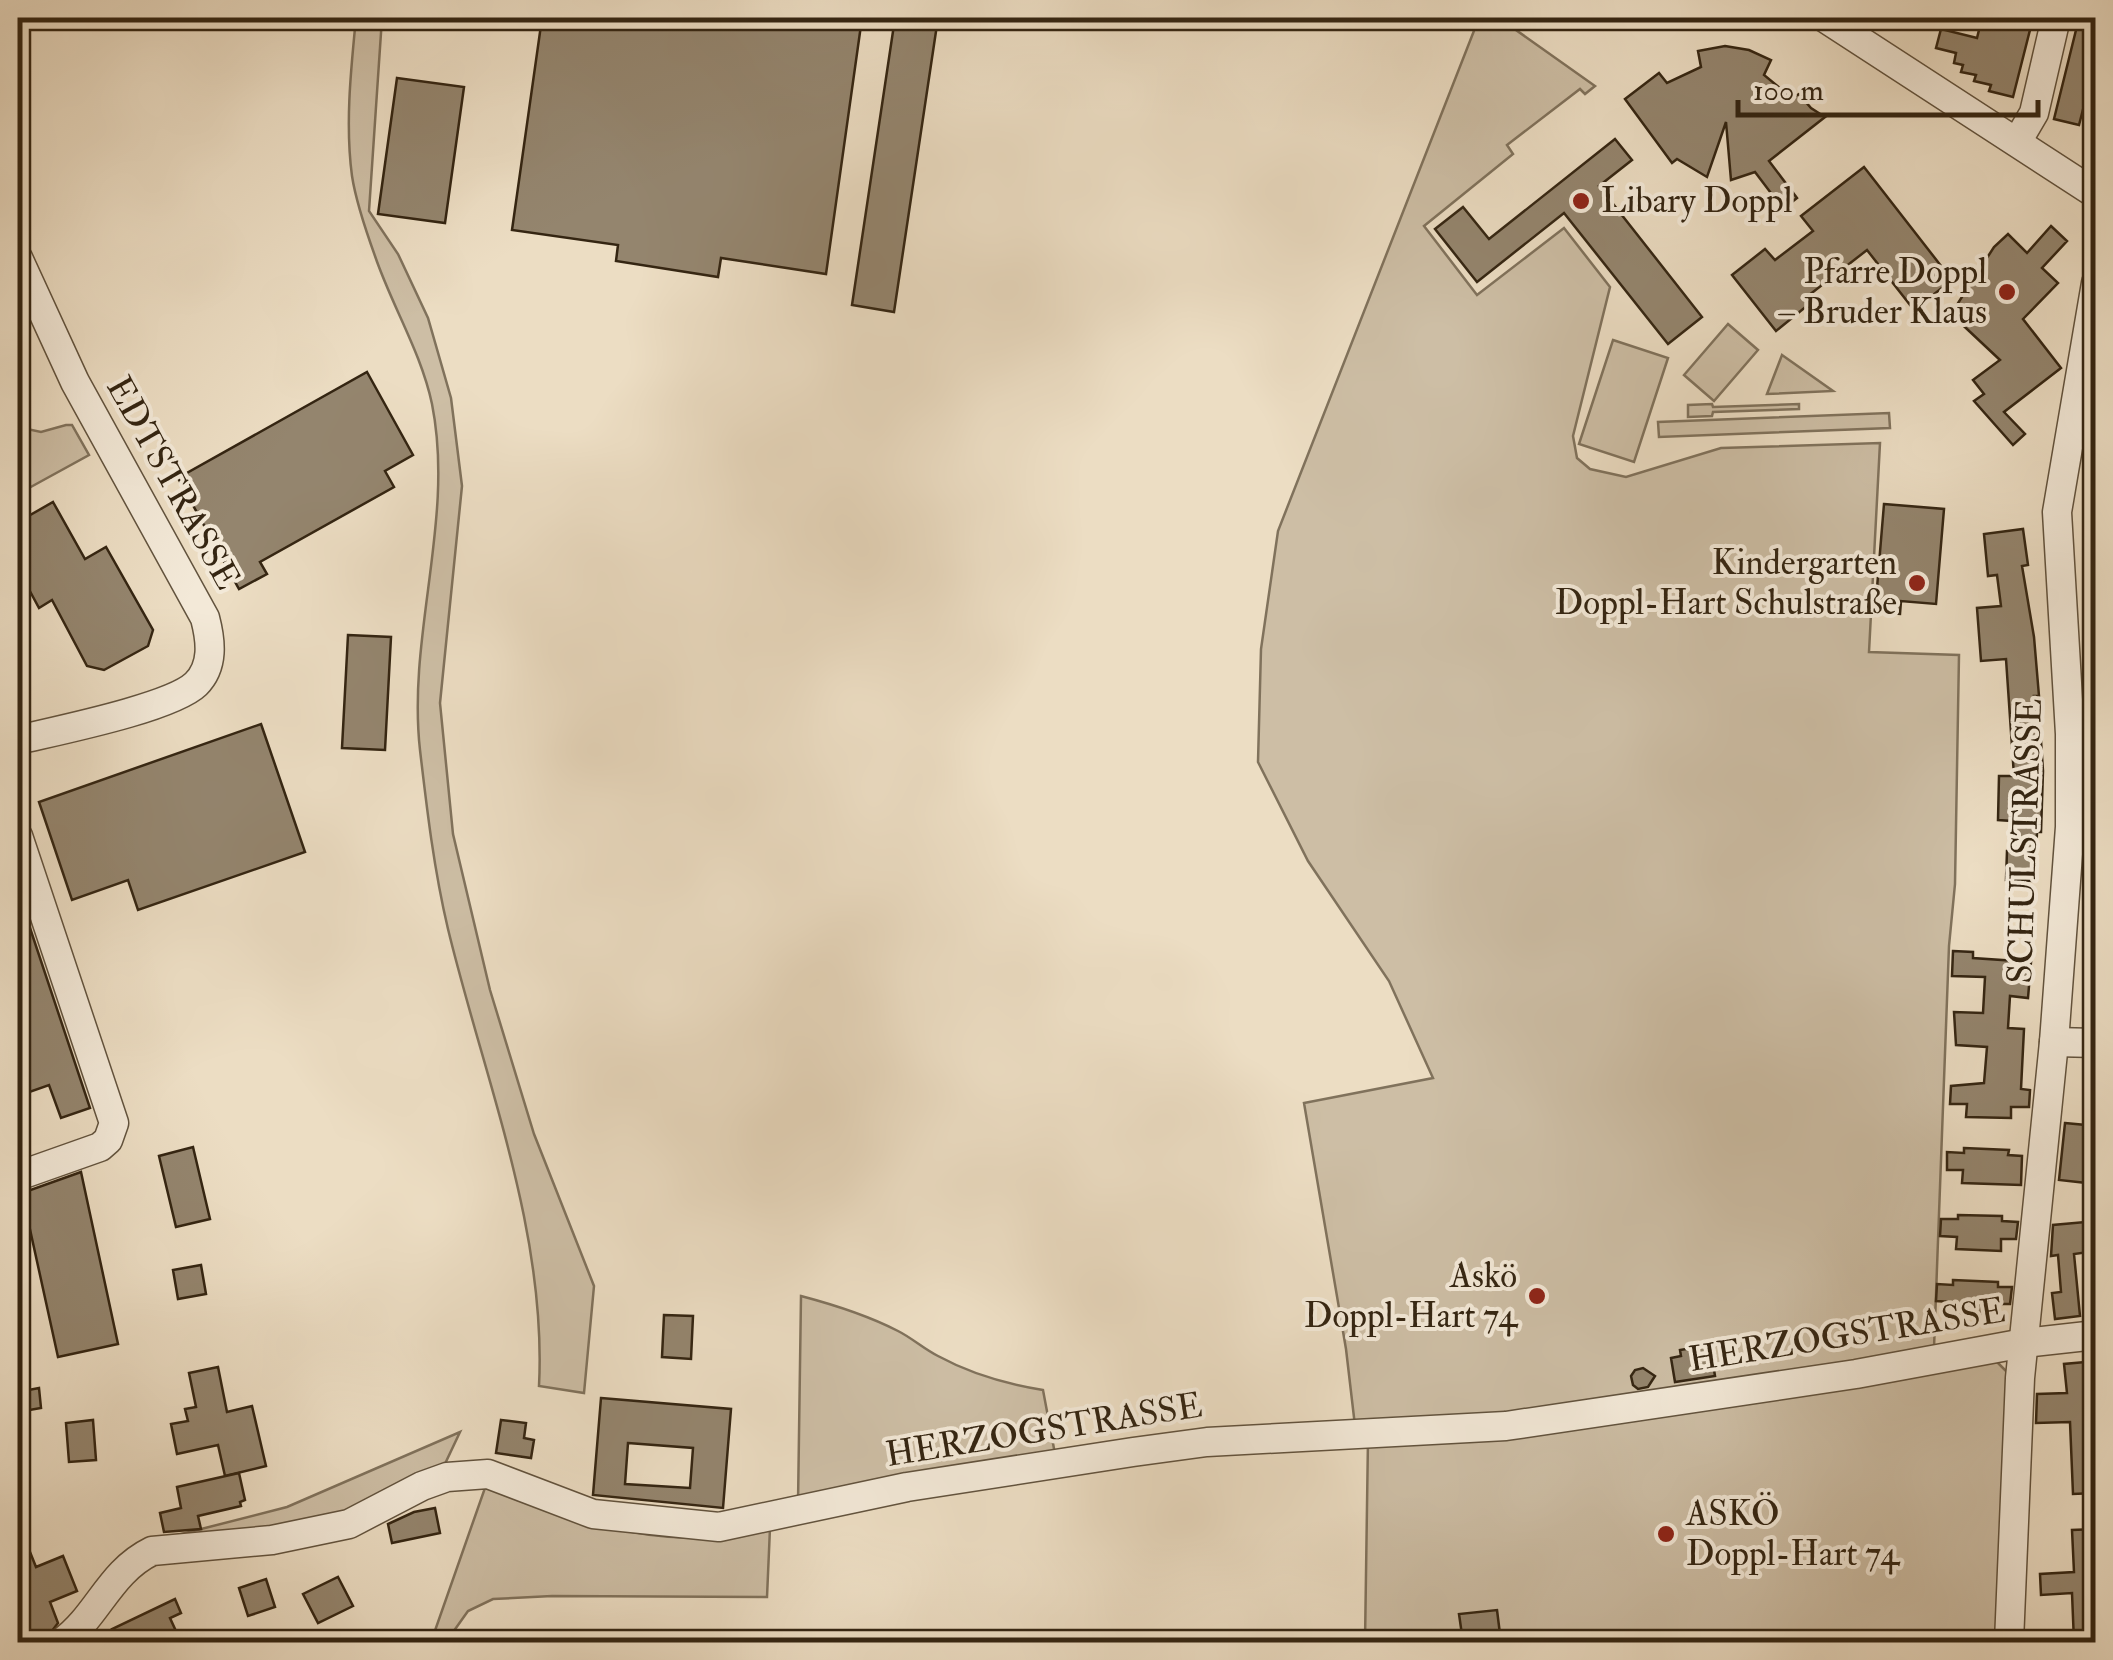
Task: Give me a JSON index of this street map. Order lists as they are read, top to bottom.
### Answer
{
  "streets": {
    "street": ["EDTSTRASSE", "SCHULSTRASSE", "HERZOGSTRASSE"]
  },
  "crossings": [
    ["SCHULSTRASSE", "HERZOGSTRASSE"]
  ],
  "places": [
    "Libary Doppl",
    "Pfarre Doppl – Bruder Klaus",
    "Kindergarten Doppl-Hart Schulstraße",
    "Askö Doppl-Hart 74",
    "ASKÖ Doppl-Hart 74"
  ],
  "scale_bar": "100 m"
}
